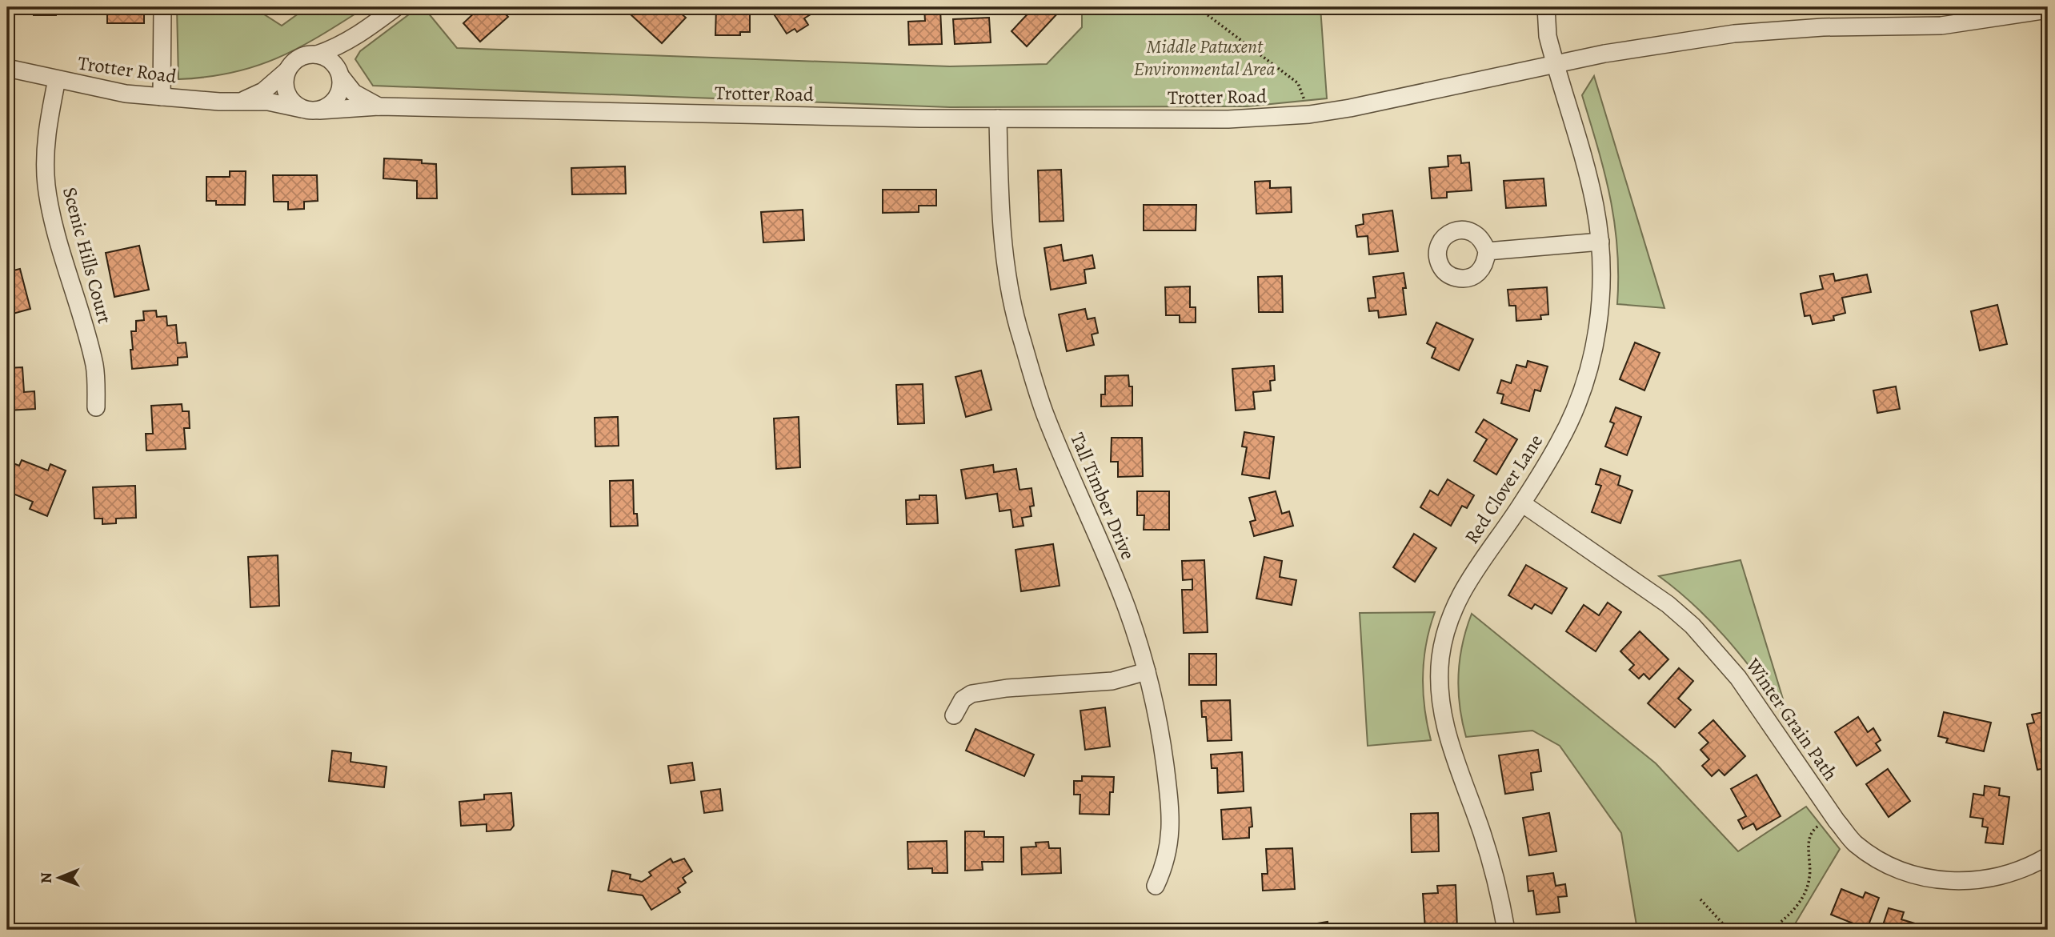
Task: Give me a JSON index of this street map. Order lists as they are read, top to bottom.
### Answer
{
  "streets": {
    "street": [
      "Trotter Road",
      "Scenic Hills Court",
      "Red Clover Lane",
      "Tall Timber Drive",
      "Winter Grain Path"
    ]
  },
  "crossings": [
    ["Trotter Road", "Scenic Hills Court"],
    ["Trotter Road", "Red Clover Lane"],
    ["Trotter Road", "Tall Timber Drive"],
    ["Red Clover Lane", "Winter Grain Path"]
  ],
  "parks": ["Middle Patuxent Environmental Area"],
  "north": "left"
}
